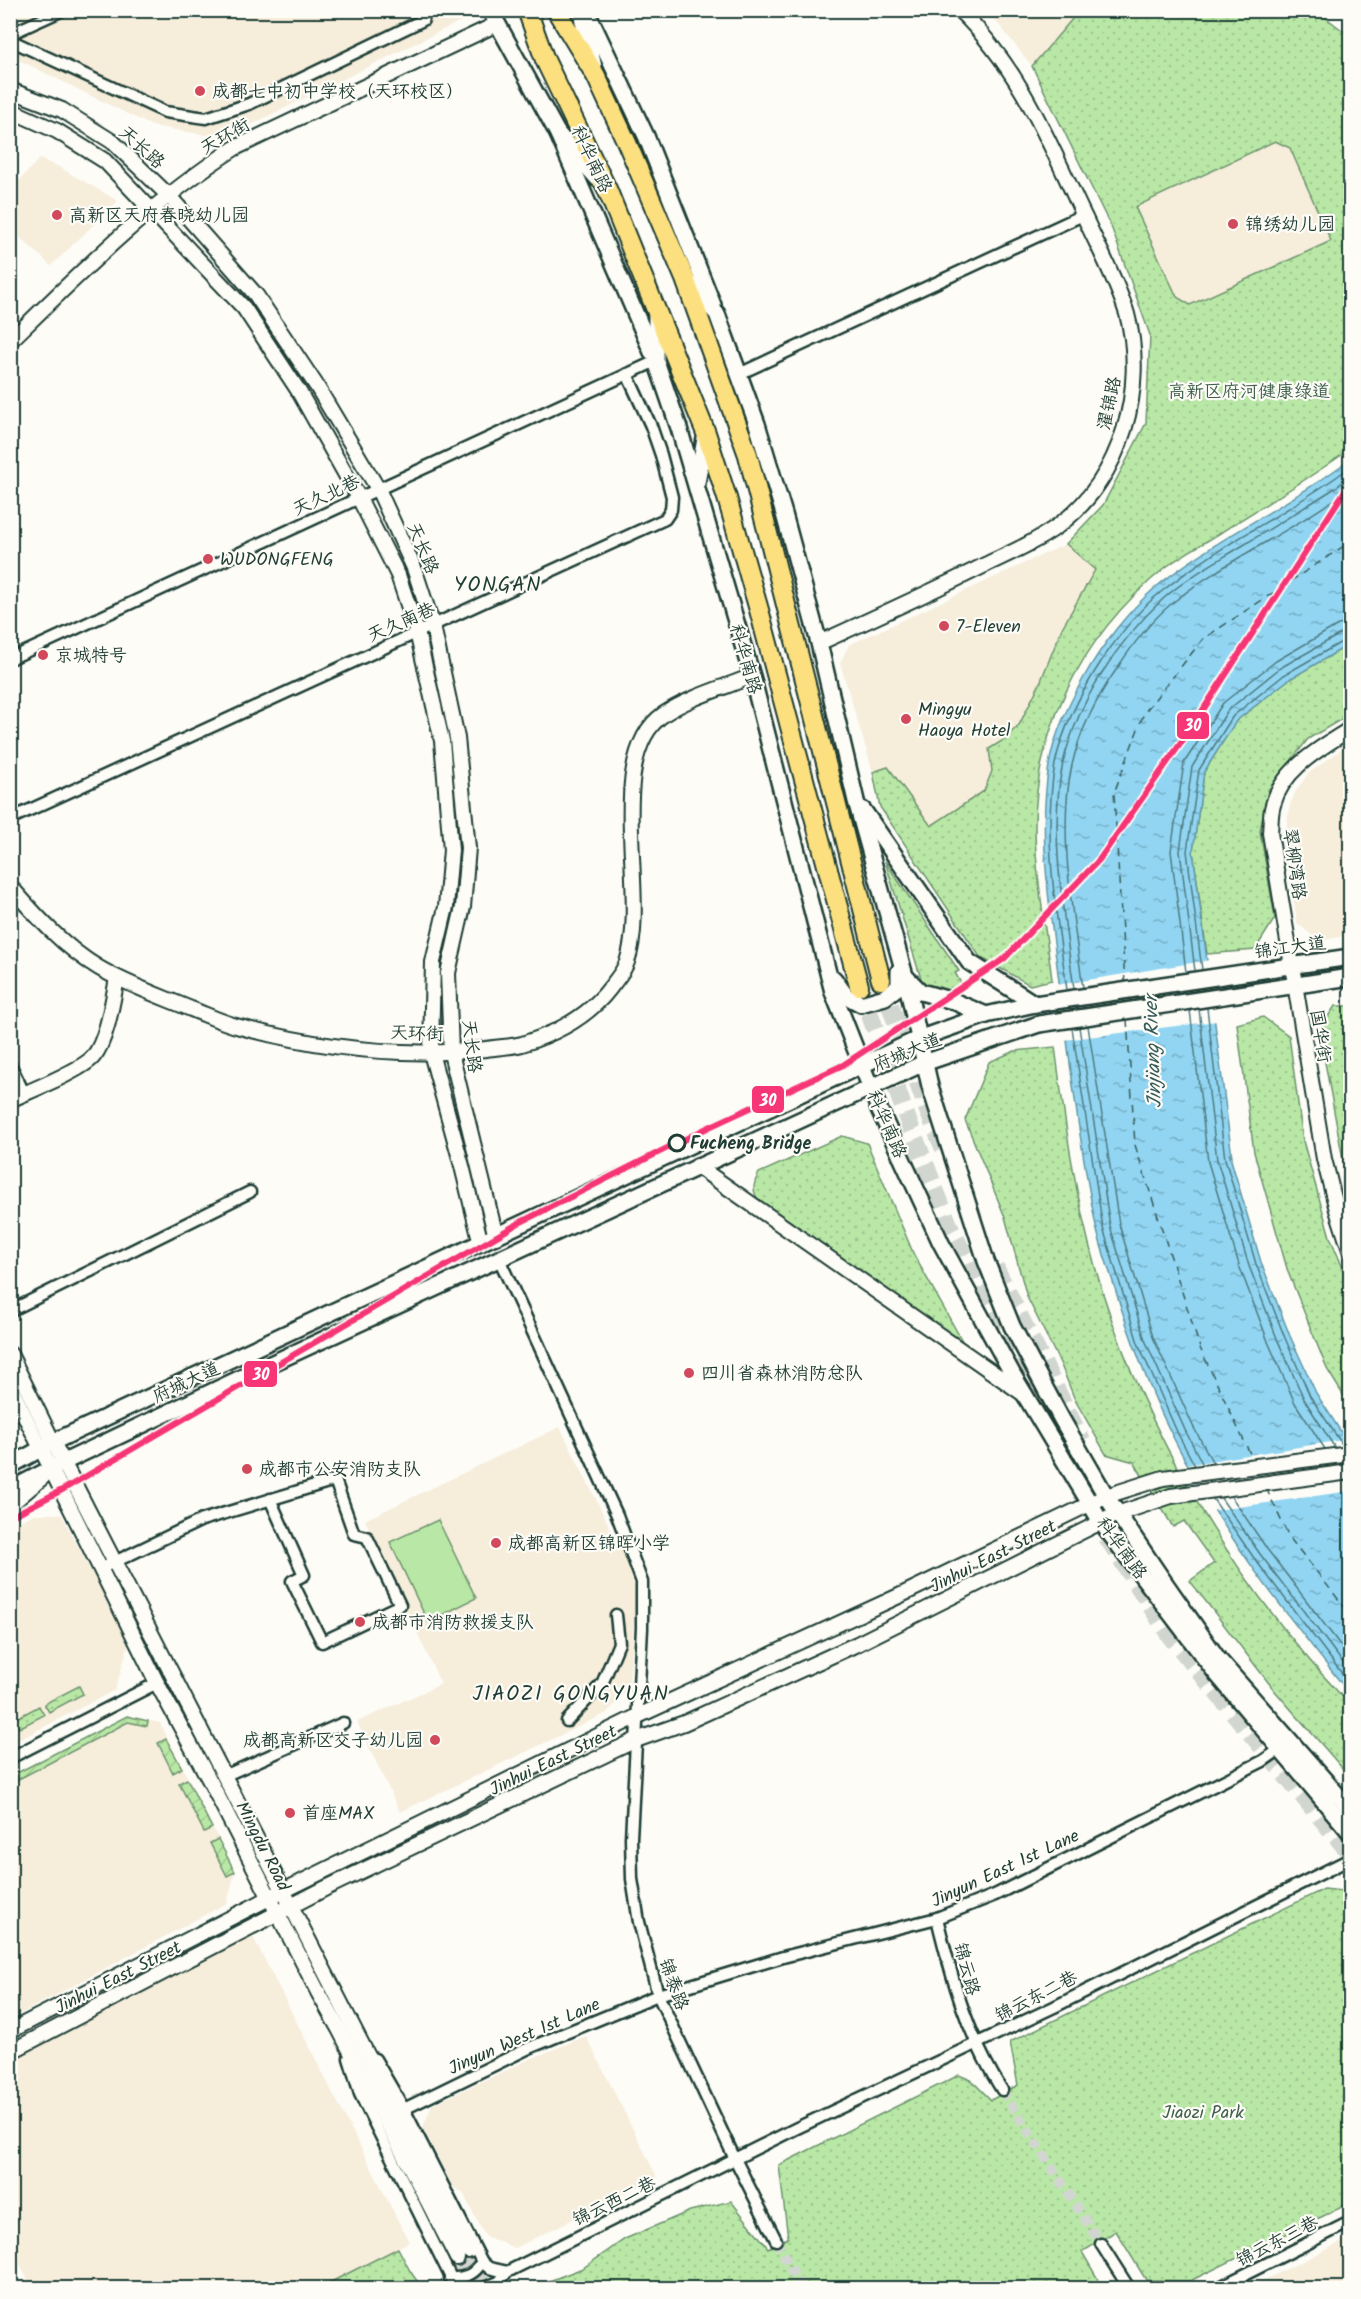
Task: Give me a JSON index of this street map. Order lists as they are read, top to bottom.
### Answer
{
  "streets": {
    "highway": ["科华南路"],
    "main road": ["锦江大道", "府城大道"],
    "street": [
      "天环街",
      "天长路",
      "濯锦路",
      "天久北巷",
      "天久南巷",
      "翠柳湾路",
      "国华街",
      "Jinhui East Street",
      "Mingdu Road",
      "Jinyun East 1st Lane",
      "锦云路",
      "锦泰路",
      "锦云东二巷",
      "Jinyun West 1st Lane",
      "锦云西二巷",
      "锦云东三巷"
    ]
  },
  "crossings": [
    ["天环街", "天长路"],
    ["天环街", "科华南路"],
    ["天长路", "天久北巷"],
    ["天长路", "天久南巷"],
    ["天长路", "府城大道"],
    ["科华南路", "濯锦路"],
    ["科华南路", "天久北巷"],
    ["科华南路", "府城大道"],
    ["科华南路", "Jinhui East Street"],
    ["科华南路", "Jinyun East 1st Lane"],
    ["天久北巷", "天久南巷"],
    ["翠柳湾路", "锦江大道"],
    ["翠柳湾路", "国华街"],
    ["锦江大道", "国华街"],
    ["锦江大道", "府城大道"],
    ["国华街", "府城大道"],
    ["府城大道", "Jinhui East Street"],
    ["府城大道", "Mingdu Road"],
    ["Jinhui East Street", "Mingdu Road"],
    ["Jinhui East Street", "锦泰路"],
    ["Jinyun East 1st Lane", "锦云路"],
    ["Jinyun East 1st Lane", "锦泰路"],
    ["Jinyun East 1st Lane", "Jinyun West 1st Lane"],
    ["锦云路", "锦云东二巷"],
    ["锦泰路", "锦云东二巷"],
    ["锦泰路", "Jinyun West 1st Lane"],
    ["锦泰路", "锦云西二巷"],
    ["锦云东二巷", "锦云西二巷"]
  ],
  "districts": ["YONGAN", "JIAOZI GONGYUAN"],
  "water": ["Jinjiang River"],
  "parks": ["高新区府河健康绿道", "Jiaozi Park"],
  "places": [
    "成都七中初中学校（天环校区）",
    "高新区天府春晓幼儿园",
    "锦绣幼儿园",
    "WUDONGFENG",
    "7-Eleven",
    "京城特号",
    "Mingyu Haoya Hotel",
    "Fucheng Bridge",
    "四川省森林消防总队",
    "成都市公安消防支队",
    "成都高新区锦晖小学",
    "成都市消防救援支队",
    "成都高新区交子幼儿园",
    "首座MAX"
  ],
  "lines": ["transit line 30"]
}
